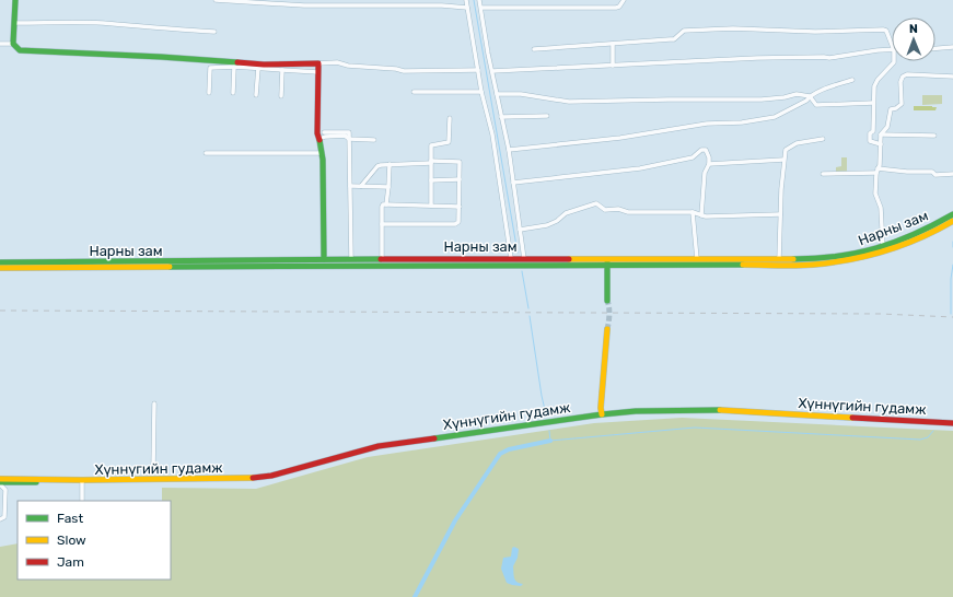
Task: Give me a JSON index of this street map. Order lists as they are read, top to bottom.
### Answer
{
  "streets": {
    "main road": ["Нарны зам", "Хүннүгийн гудамж"]
  },
  "legend": ["Fast", "Slow", "Jam"],
  "north": "top"
}
